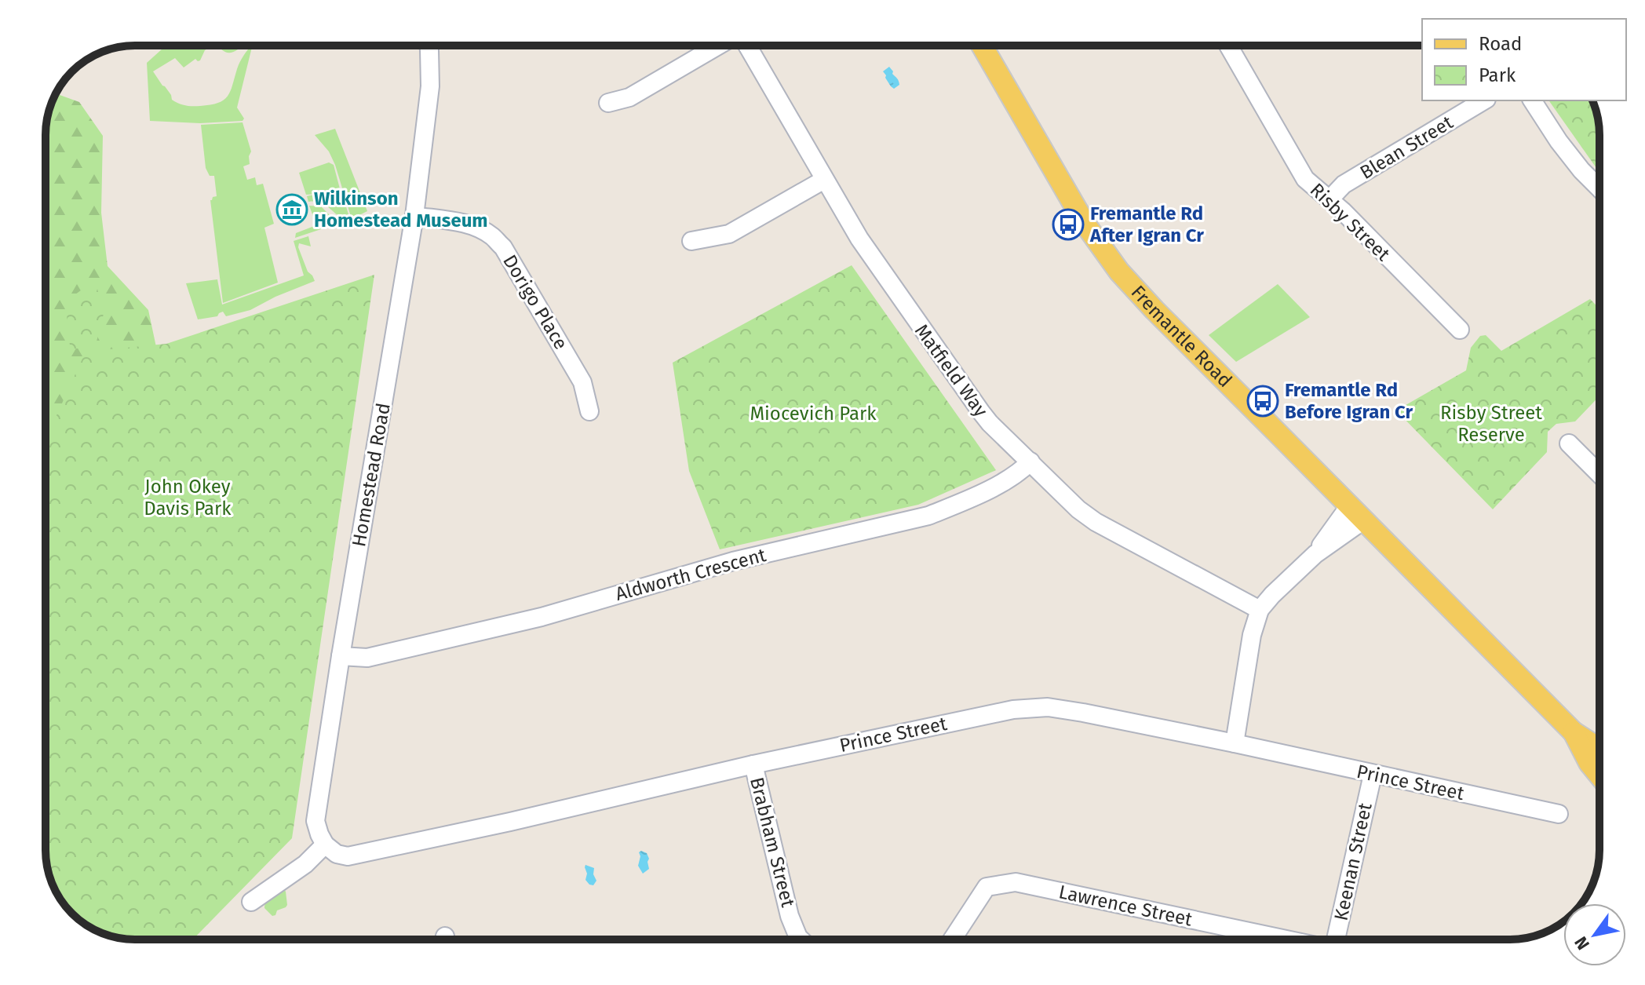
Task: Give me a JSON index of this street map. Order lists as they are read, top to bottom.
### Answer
{
  "streets": {
    "main road": ["Fremantle Road"],
    "street": [
      "Blean Street",
      "Risby Street",
      "Dorigo Place",
      "Matfield Way",
      "Homestead Road",
      "Aldworth Crescent",
      "Prince Street",
      "Brabham Street",
      "Keenan Street",
      "Lawrence Street"
    ]
  },
  "crossings": [
    ["Blean Street", "Risby Street"],
    ["Dorigo Place", "Homestead Road"],
    ["Matfield Way", "Aldworth Crescent"],
    ["Homestead Road", "Aldworth Crescent"],
    ["Homestead Road", "Prince Street"],
    ["Prince Street", "Brabham Street"],
    ["Prince Street", "Keenan Street"]
  ],
  "parks": ["Risby Street Reserve", "Miocevich Park", "John Okey Davis Park"],
  "places": {
    "museum": ["Wilkinson Homestead Museum"],
    "bus stop": ["Fremantle Rd After Igran Cr", "Fremantle Rd Before Igran Cr"]
  },
  "legend": ["Road", "Park"],
  "north": "bottom left"
}
